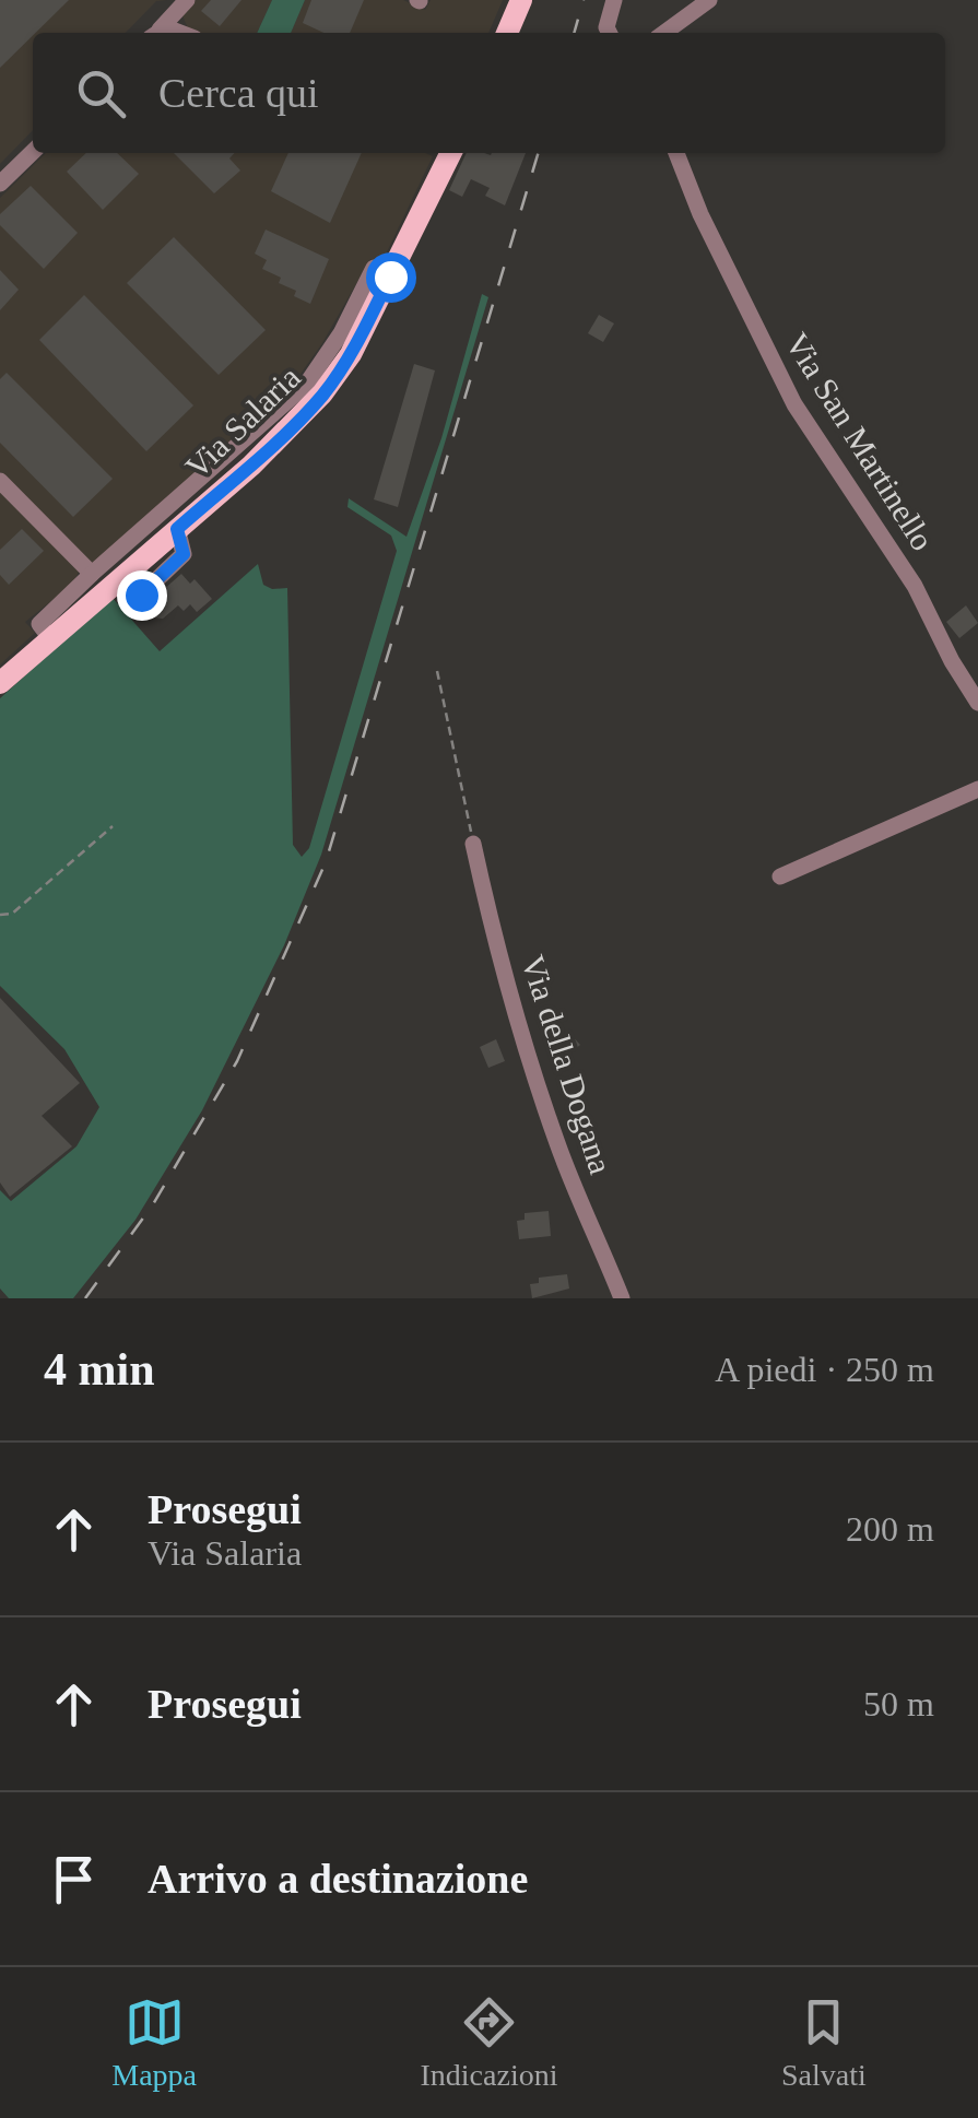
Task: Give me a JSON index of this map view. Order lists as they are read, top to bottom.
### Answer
{
  "streets": {
    "main road": ["Via Salaria"],
    "street": ["Via San Martinello", "Via della Dogana"]
  },
  "page": {
    "search": "Cerca qui",
    "heading": ["4 min", "A piedi · 250 m"],
    "list": [
      ["Prosegui", "Via Salaria", "200 m"],
      ["Prosegui", "50 m"],
      "Arrivo a destinazione"
    ],
    "nav": ["Mappa", "Indicazioni", "Salvati"]
  }
}
